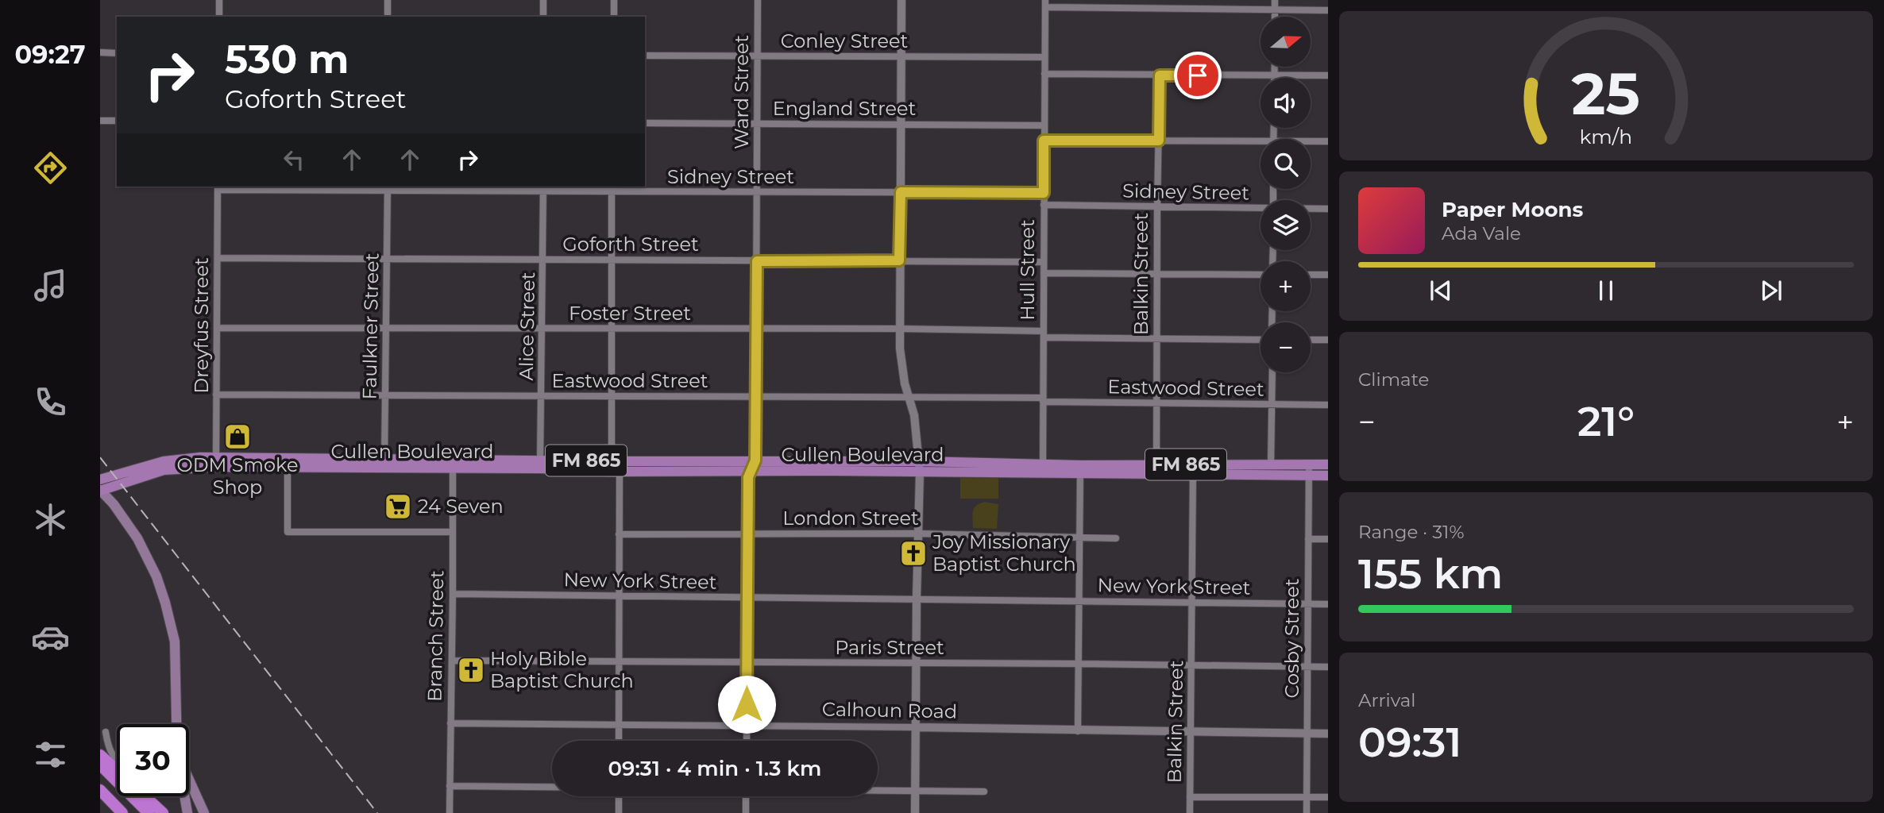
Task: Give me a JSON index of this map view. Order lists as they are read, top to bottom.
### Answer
{
  "streets": {
    "main road": ["Cullen Boulevard", "FM 865"],
    "street": [
      "Conley Street",
      "Ward Street",
      "England Street",
      "Sidney Street",
      "Goforth Street",
      "Hull Street",
      "Balkin Street",
      "Foster Street",
      "Dreyfus Street",
      "Faulkner Street",
      "Alice Street",
      "Eastwood Street",
      "London Street",
      "New York Street",
      "Branch Street",
      "Cosby Street",
      "Paris Street",
      "Calhoun Road"
    ]
  },
  "crossings": [
    ["Conley Street", "Ward Street"],
    ["Conley Street", "Hull Street"],
    ["Ward Street", "England Street"],
    ["Ward Street", "Sidney Street"],
    ["Ward Street", "Goforth Street"],
    ["Ward Street", "Foster Street"],
    ["Ward Street", "Eastwood Street"],
    ["Ward Street", "Cullen Boulevard"],
    ["Ward Street", "London Street"],
    ["Ward Street", "New York Street"],
    ["Ward Street", "Paris Street"],
    ["Ward Street", "Calhoun Road"],
    ["England Street", "Hull Street"],
    ["Sidney Street", "Hull Street"],
    ["Sidney Street", "Balkin Street"],
    ["Sidney Street", "Dreyfus Street"],
    ["Sidney Street", "Faulkner Street"],
    ["Sidney Street", "Alice Street"],
    ["Goforth Street", "Hull Street"],
    ["Goforth Street", "Dreyfus Street"],
    ["Goforth Street", "Faulkner Street"],
    ["Goforth Street", "Alice Street"],
    ["Hull Street", "Foster Street"],
    ["Hull Street", "Eastwood Street"],
    ["Hull Street", "Cullen Boulevard"],
    ["Balkin Street", "Foster Street"],
    ["Balkin Street", "Eastwood Street"],
    ["Balkin Street", "Cullen Boulevard"],
    ["Balkin Street", "New York Street"],
    ["Balkin Street", "Paris Street"],
    ["Balkin Street", "Calhoun Road"],
    ["Foster Street", "Dreyfus Street"],
    ["Foster Street", "Faulkner Street"],
    ["Foster Street", "Alice Street"],
    ["Dreyfus Street", "Eastwood Street"],
    ["Dreyfus Street", "Cullen Boulevard"],
    ["Faulkner Street", "Eastwood Street"],
    ["Faulkner Street", "Cullen Boulevard"],
    ["Alice Street", "Eastwood Street"],
    ["Alice Street", "Cullen Boulevard"],
    ["Cullen Boulevard", "Branch Street"],
    ["Cullen Boulevard", "Cosby Street"],
    ["New York Street", "Branch Street"],
    ["New York Street", "Cosby Street"],
    ["Branch Street", "Paris Street"],
    ["Branch Street", "Calhoun Road"],
    ["Cosby Street", "Paris Street"],
    ["Cosby Street", "Calhoun Road"]
  ],
  "places": {
    "shop": ["ODM Smoke Shop"],
    "supermarket": ["24 Seven"],
    "church": ["Joy Missionary Baptist Church", "Holy Bible Baptist Church"]
  },
  "north": "right",
  "page": {
    "tabs": "09:27",
    "map_buttons": ["+", "−"],
    "turn": ["530 m", "Goforth Street"],
    "song": ["Paper Moons", "Ada Vale"],
    "tile": [
      "Climate",
      ["Range · 31%", "155 km"],
      ["Arrival", "09:31"]
    ],
    "heat": ["−", "21°", "+"],
    "limit": "30",
    "trip": "09:31 · 4 min · 1.3 km",
    "gauge": ["25", "km/h"]
  }
}
